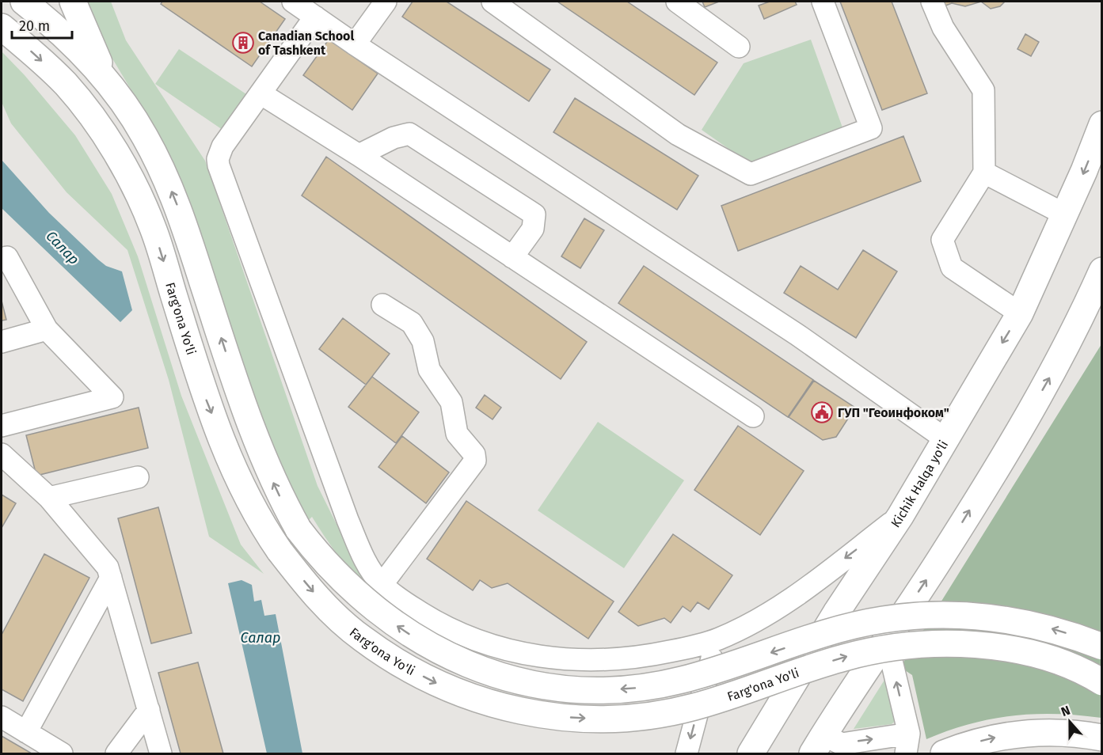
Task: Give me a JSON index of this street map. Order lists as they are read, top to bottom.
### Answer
{
  "streets": {
    "main road": ["Farg'ona Yo'li", "Kichik Halqa yo'li"]
  },
  "water": ["Салар"],
  "places": {
    "building": ["Canadian School of Tashkent"],
    "public building": ["ГУП \"Геоинфоком\""]
  },
  "scale_bar": "20 m",
  "north": "top"
}
